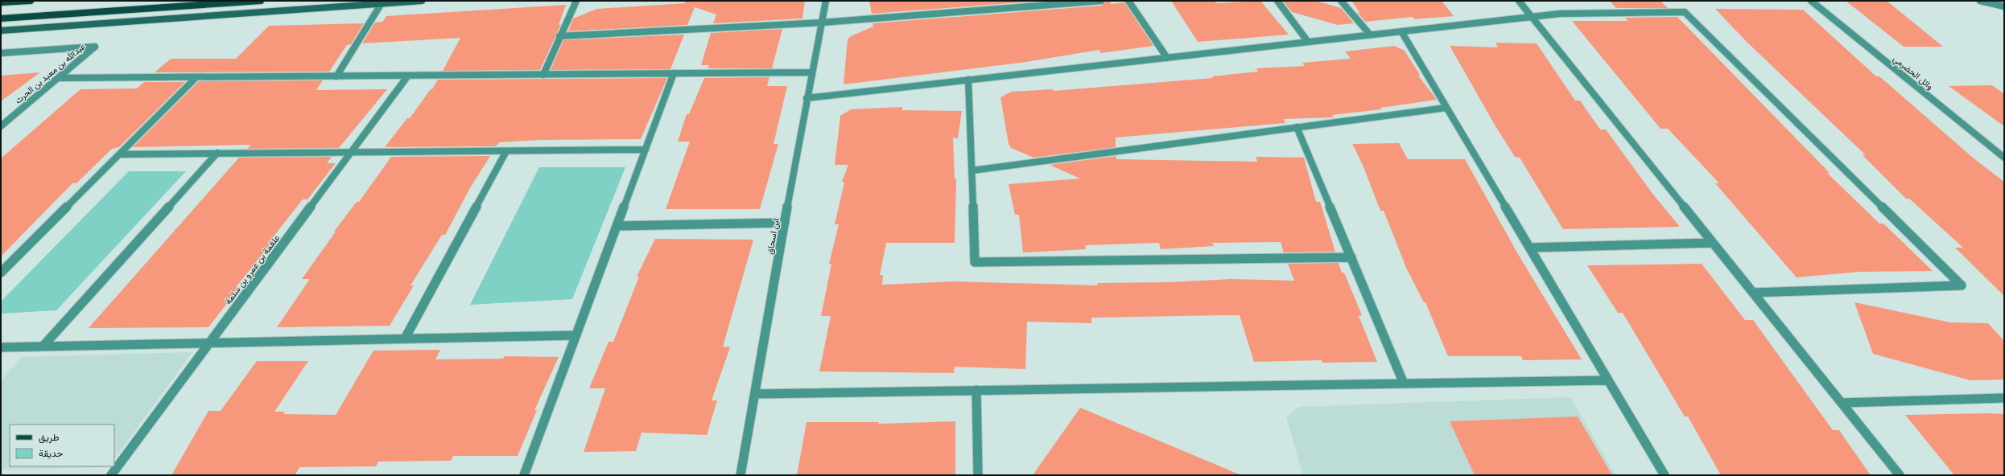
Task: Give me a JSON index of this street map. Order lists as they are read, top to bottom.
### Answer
{
  "streets": {
    "street": [
      "وائل الحضرمي",
      "عبدالله بن معبد بن الحرث",
      "ابن اسحاق",
      "علقمة بن عمرو بن سلمة"
    ]
  },
  "legend": ["طريق", "حديقة"]
}
